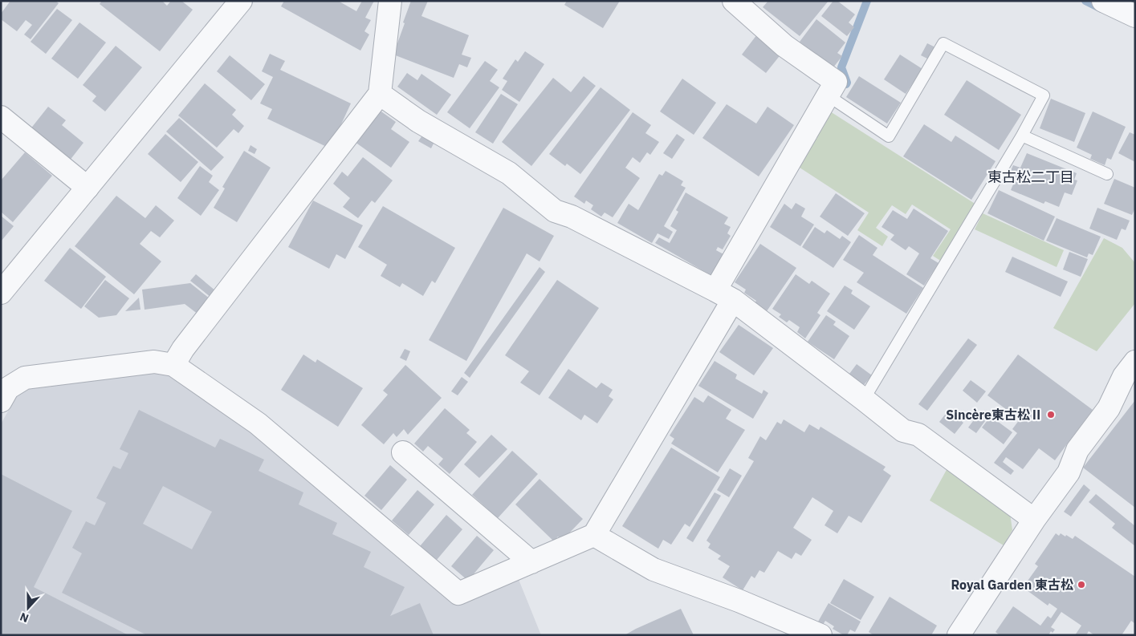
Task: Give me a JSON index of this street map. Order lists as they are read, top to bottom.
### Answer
{
  "districts": ["東古松二丁目"],
  "places": ["Sincère東古松Ⅱ", "Royal Garden 東古松"],
  "north": "bottom"
}
